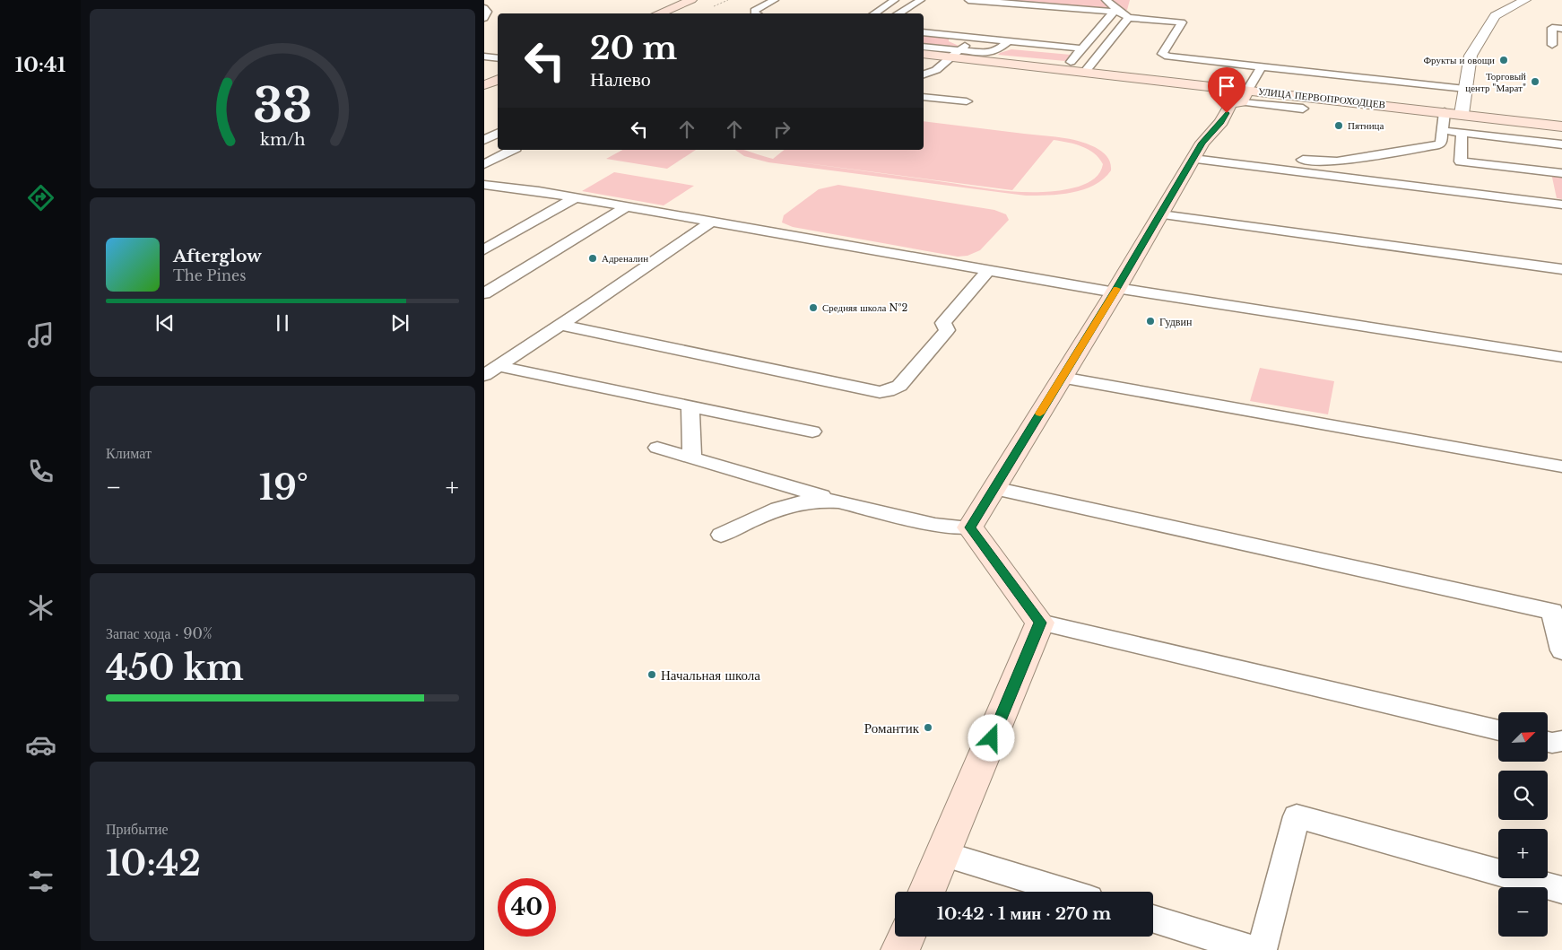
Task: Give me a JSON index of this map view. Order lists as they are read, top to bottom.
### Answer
{
  "streets": {
    "street": ["УЛИЦА ПЕРВОПРОХОДЦЕВ"]
  },
  "places": [
    "Фрукты и овощи",
    "Торговый центр \"Марат\"",
    "Пятница",
    "Адреналин",
    "Средняя школа №2",
    "Гудвин",
    "Начальная школа",
    "Романтик"
  ],
  "north": "top right",
  "page": {
    "tabs": "10:41",
    "turn": ["20 m", "Налево"],
    "song": ["Afterglow", "The Pines"],
    "tile": [
      "Климат",
      ["Запас хода · 90%", "450 km"],
      ["Прибытие", "10:42"]
    ],
    "heat": ["−", "19°", "+"],
    "map_buttons": ["+", "−"],
    "limit": "40",
    "trip": "10:42 · 1 мин · 270 m",
    "gauge": ["33", "km/h"]
  }
}
